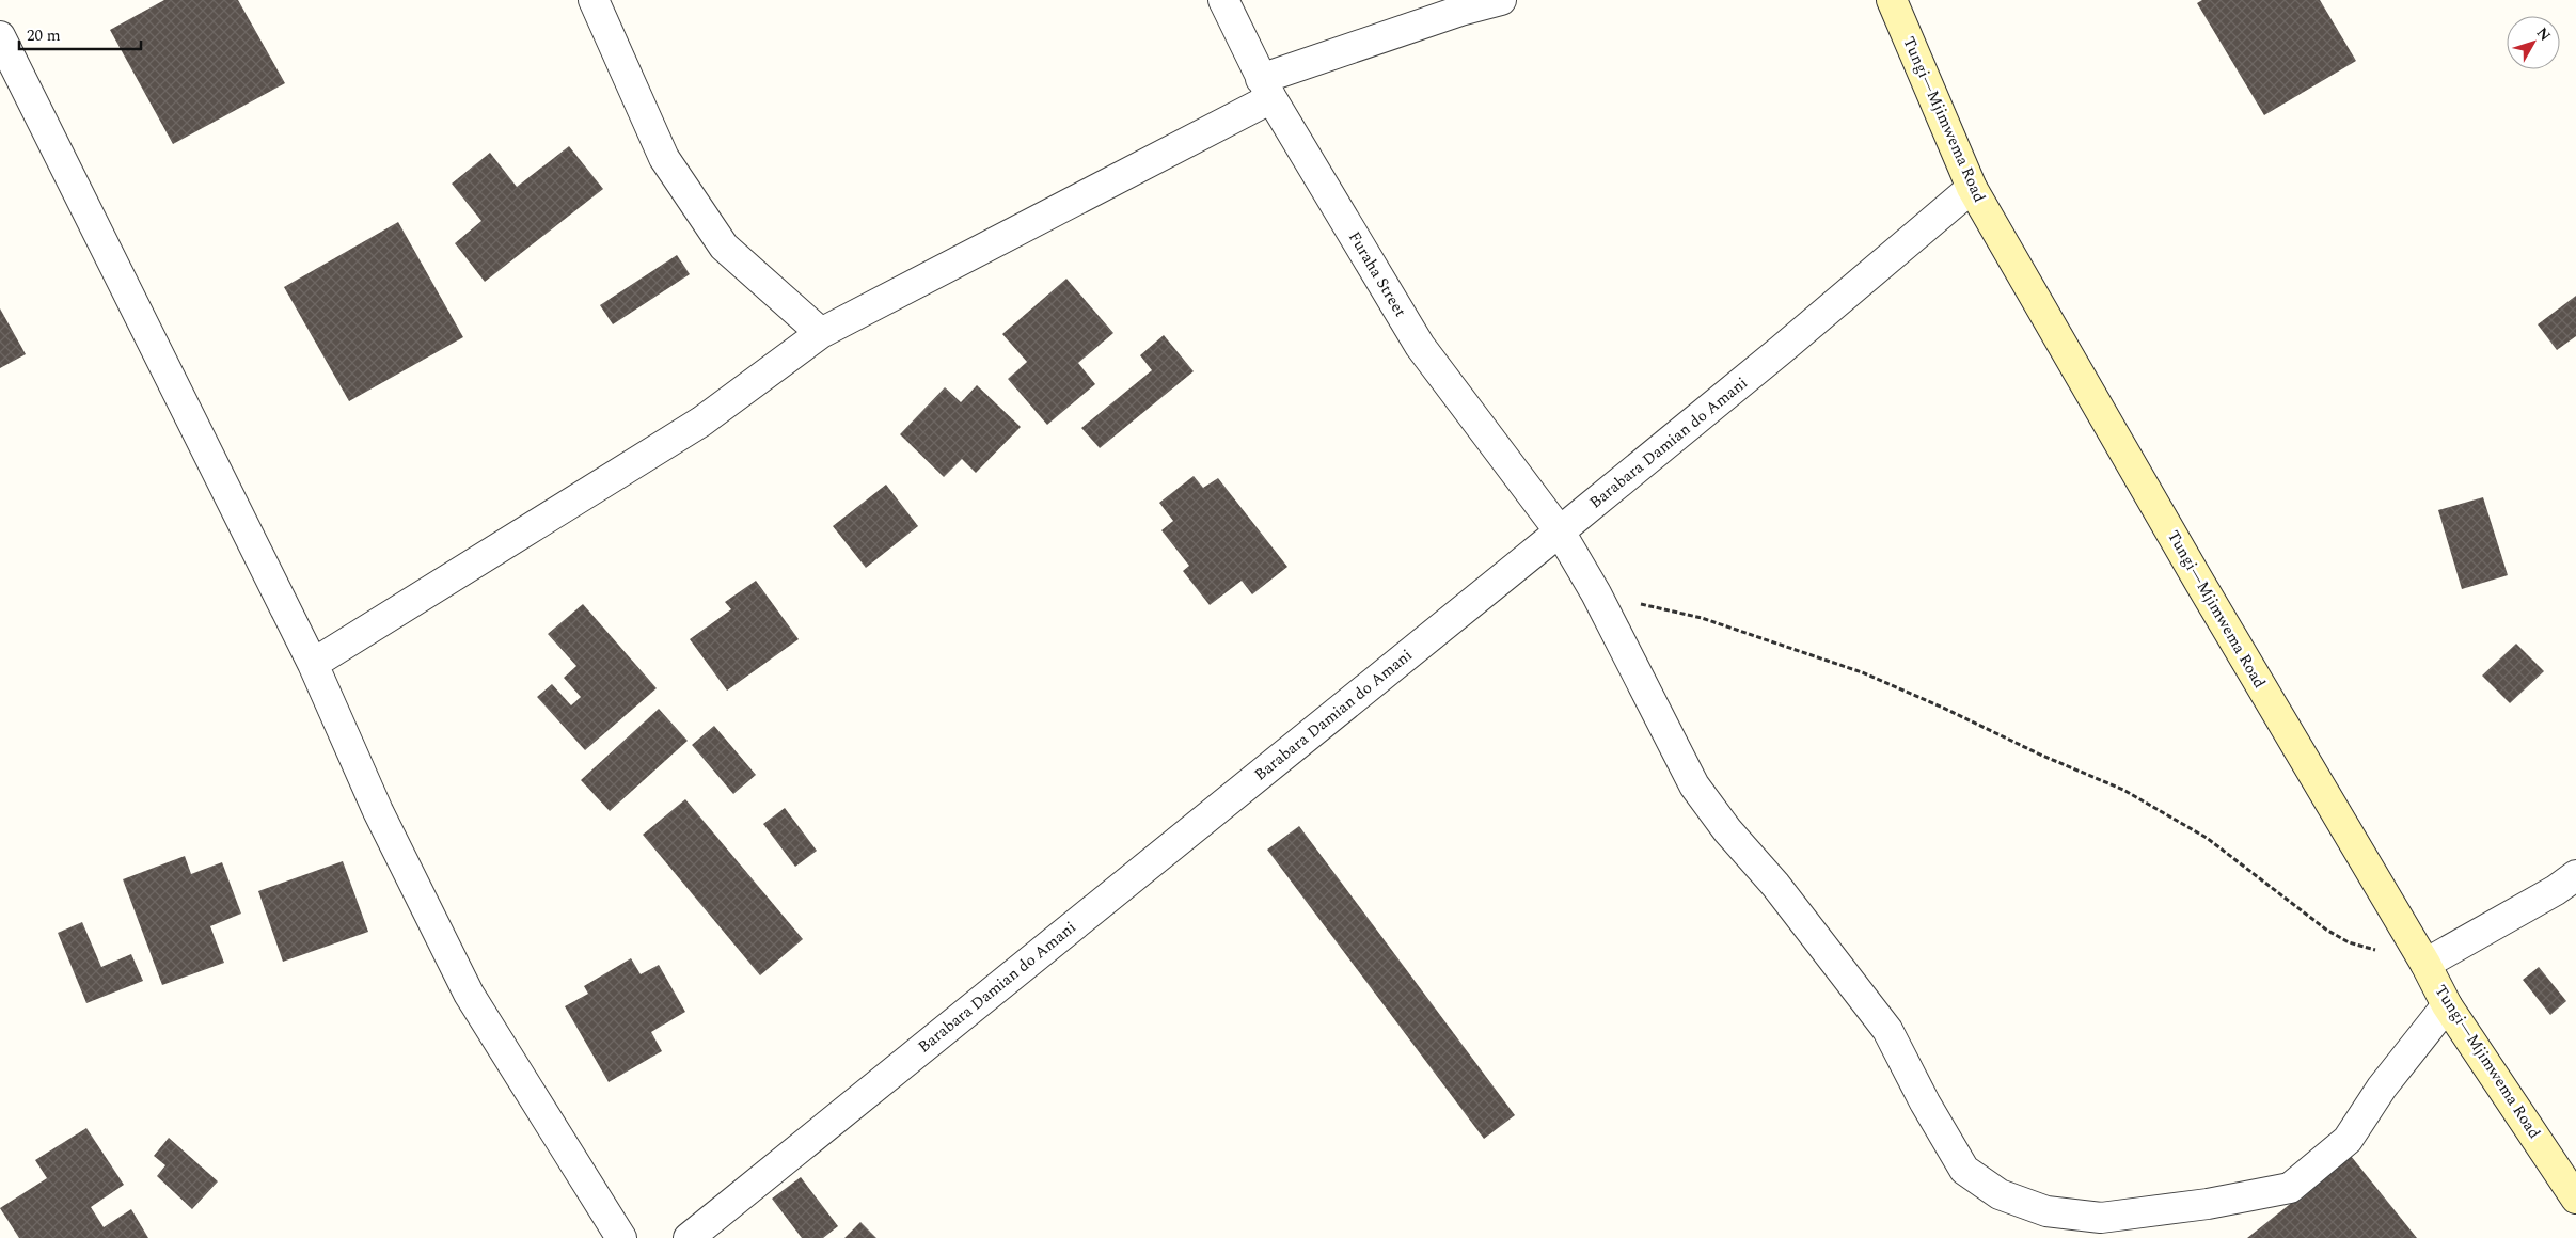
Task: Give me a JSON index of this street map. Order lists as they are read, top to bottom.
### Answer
{
  "streets": {
    "street": ["Tungi—Mjimwema Road", "Furaha Street", "Barabara Damian do Amani"]
  },
  "crossings": [
    ["Tungi—Mjimwema Road", "Furaha Street"],
    ["Tungi—Mjimwema Road", "Barabara Damian do Amani"],
    ["Furaha Street", "Barabara Damian do Amani"]
  ],
  "scale_bar": "20 m",
  "north": "top right"
}
